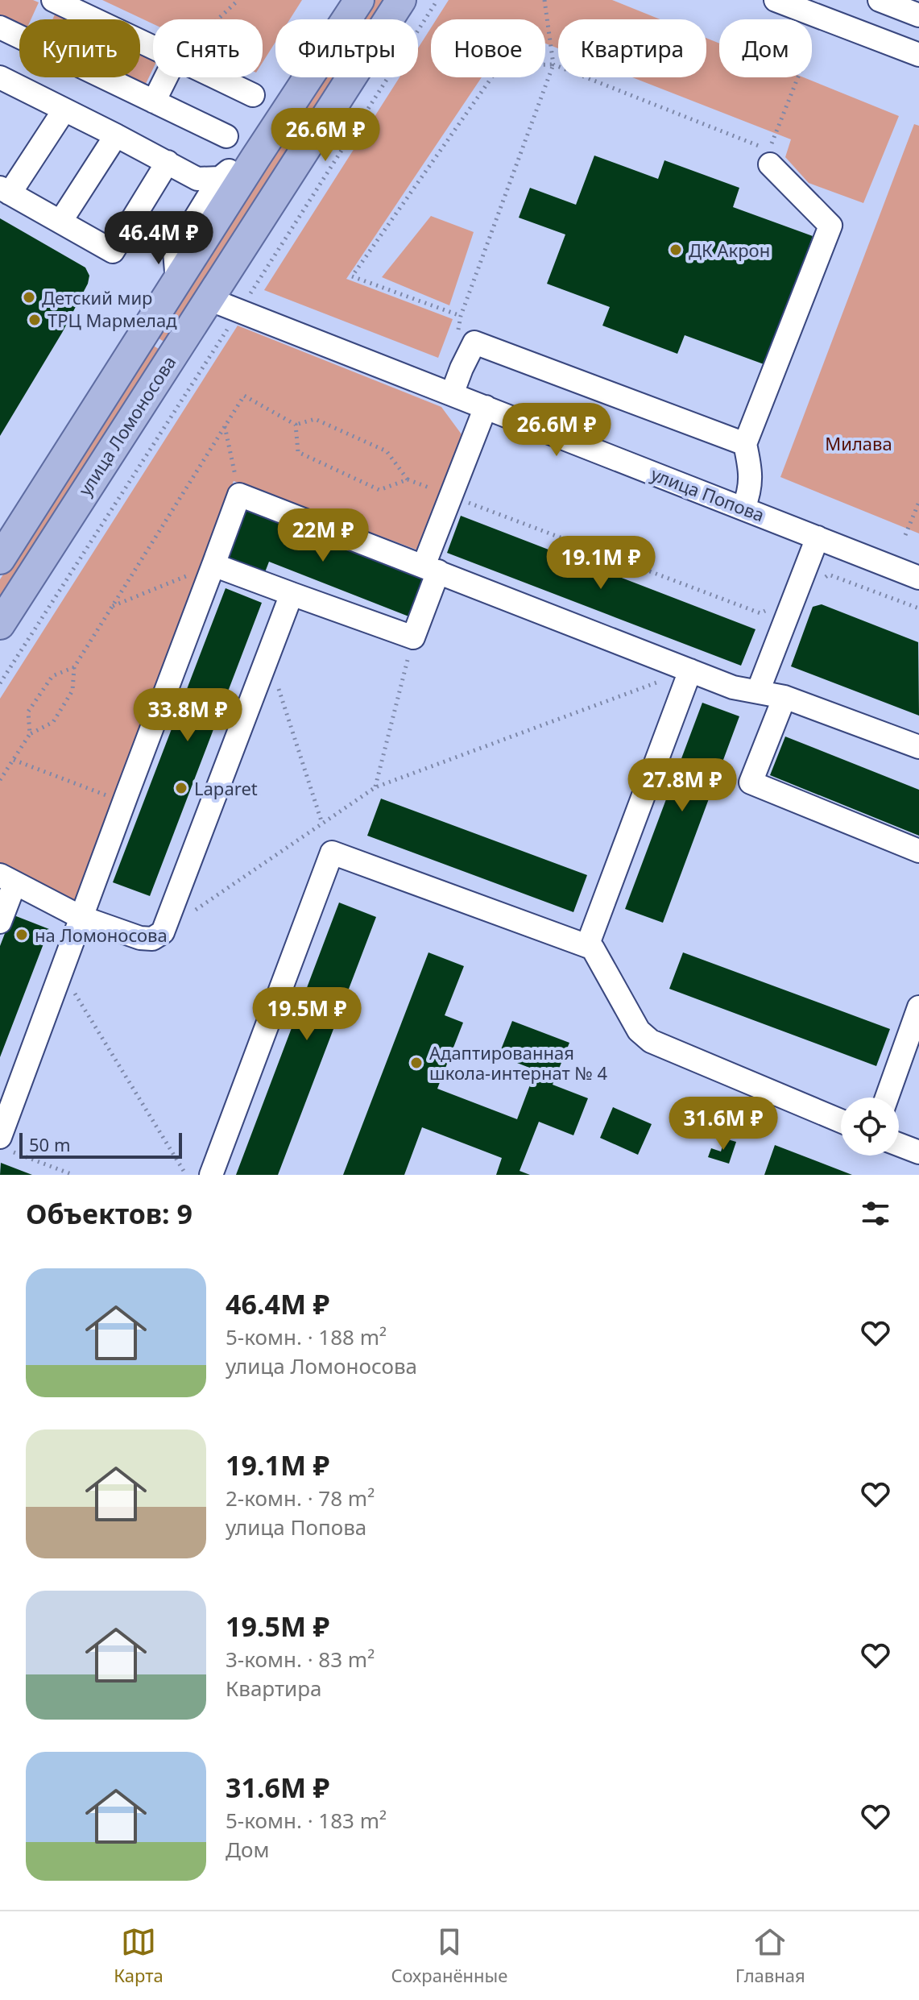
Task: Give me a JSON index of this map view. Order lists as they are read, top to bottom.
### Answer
{
  "streets": {
    "main road": ["улица Ломоносова"],
    "street": ["улица Попова"]
  },
  "crossings": [
    ["улица Ломоносова", "улица Попова"]
  ],
  "parks": ["Милава"],
  "places": [
    "ДК Акрон",
    "Детский мир",
    "ТРЦ Мармелад",
    "Laparet",
    "на Ломоносова",
    "Адаптированная школа-интернат № 4"
  ],
  "scale_bar": "50 m",
  "page": {
    "chip": [
      "Купить",
      "Снять",
      "Фильтры",
      "Новое",
      "Квартира",
      "Дом"
    ],
    "price": [
      "26.6M ₽",
      "46.4M ₽",
      "26.6M ₽",
      "22M ₽",
      "19.1M ₽",
      "33.8M ₽",
      "27.8M ₽",
      "19.5M ₽",
      "31.6M ₽"
    ],
    "scale": "50 m",
    "heading": "Объектов: 9",
    "list": [
      {
        "name": "46.4M ₽",
        "note": "5-комн. · 188 m² · улица Ломоносова"
      },
      {
        "name": "19.1M ₽",
        "note": "2-комн. · 78 m² · улица Попова"
      },
      {
        "name": "19.5M ₽",
        "note": "3-комн. · 83 m² · Квартира"
      },
      {
        "name": "31.6M ₽",
        "note": "5-комн. · 183 m² · Дом"
      }
    ],
    "tabs": ["Карта", "Сохранённые", "Главная"]
  }
}
